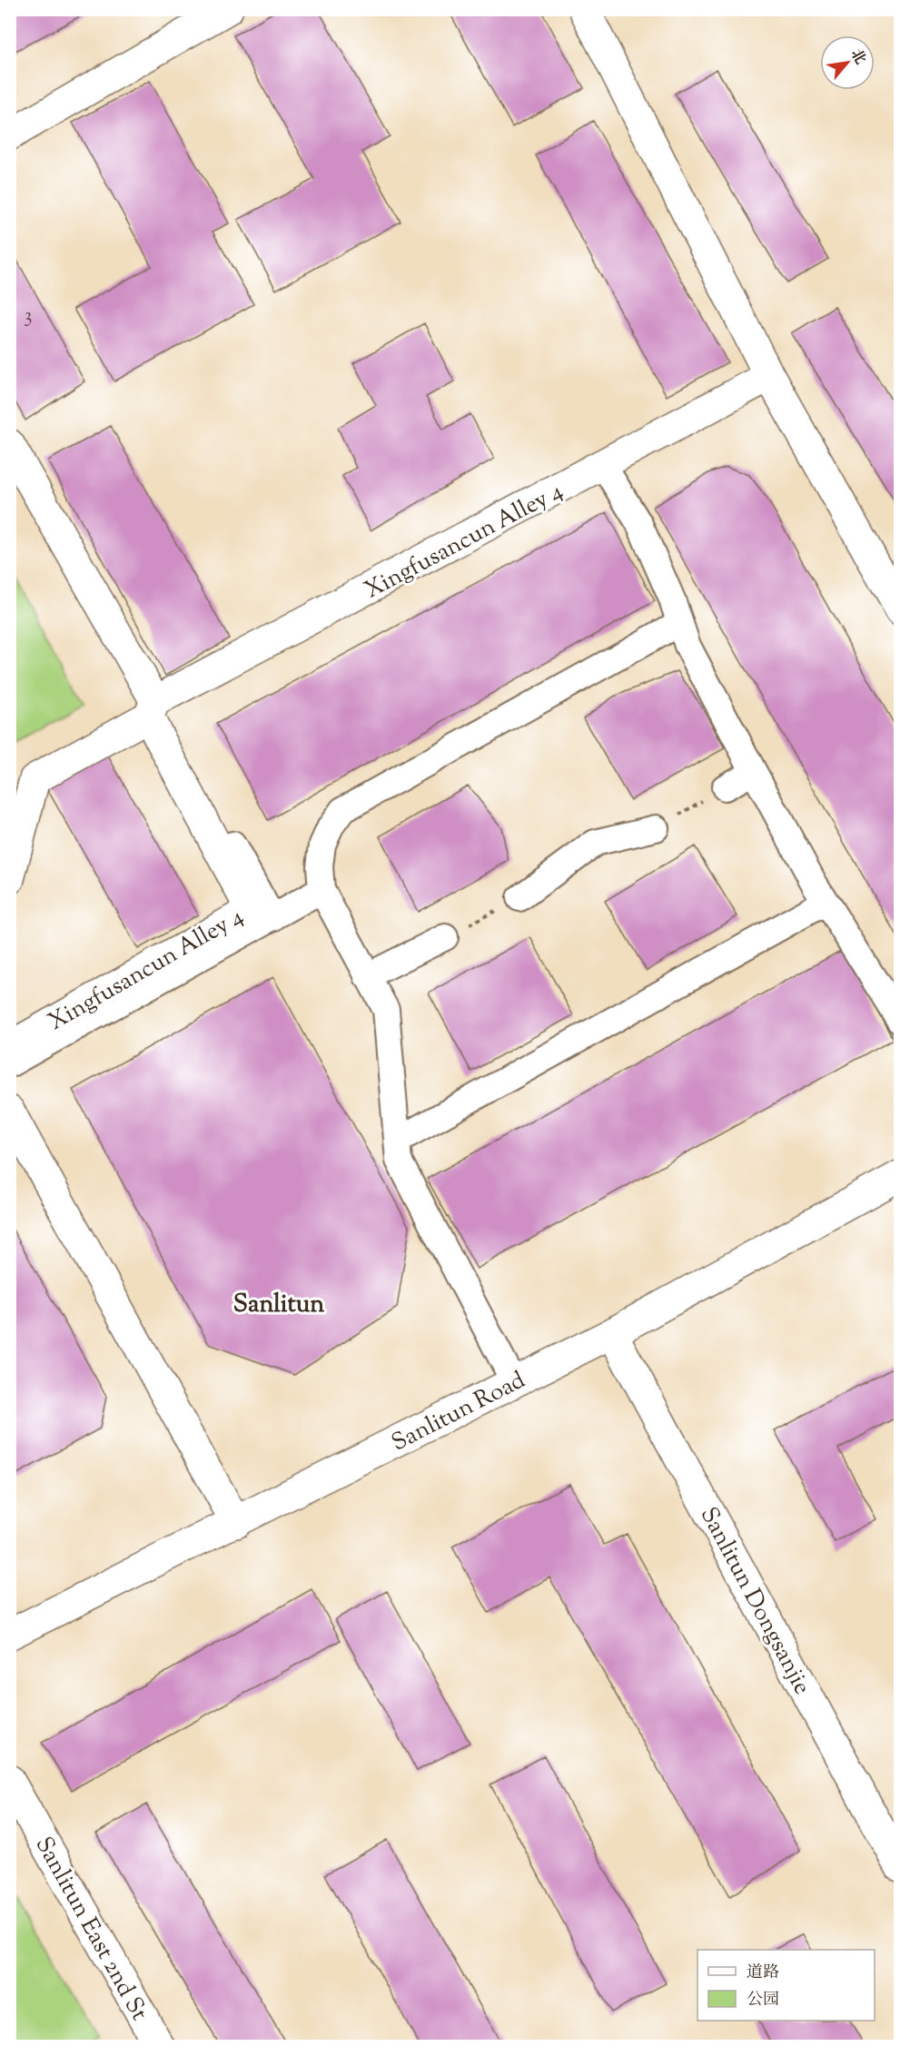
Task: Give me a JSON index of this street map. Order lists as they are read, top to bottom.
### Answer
{
  "streets": {
    "street": [
      "Xingfusancun Alley 4",
      "Sanlitun Road",
      "Sanlitun Dongsanjie",
      "Sanlitun East 2nd St"
    ]
  },
  "crossings": [
    ["Sanlitun Road", "Sanlitun Dongsanjie"]
  ],
  "districts": ["Sanlitun"],
  "house_numbers": ["3"],
  "legend": ["道路", "公园"],
  "north": "top right"
}
